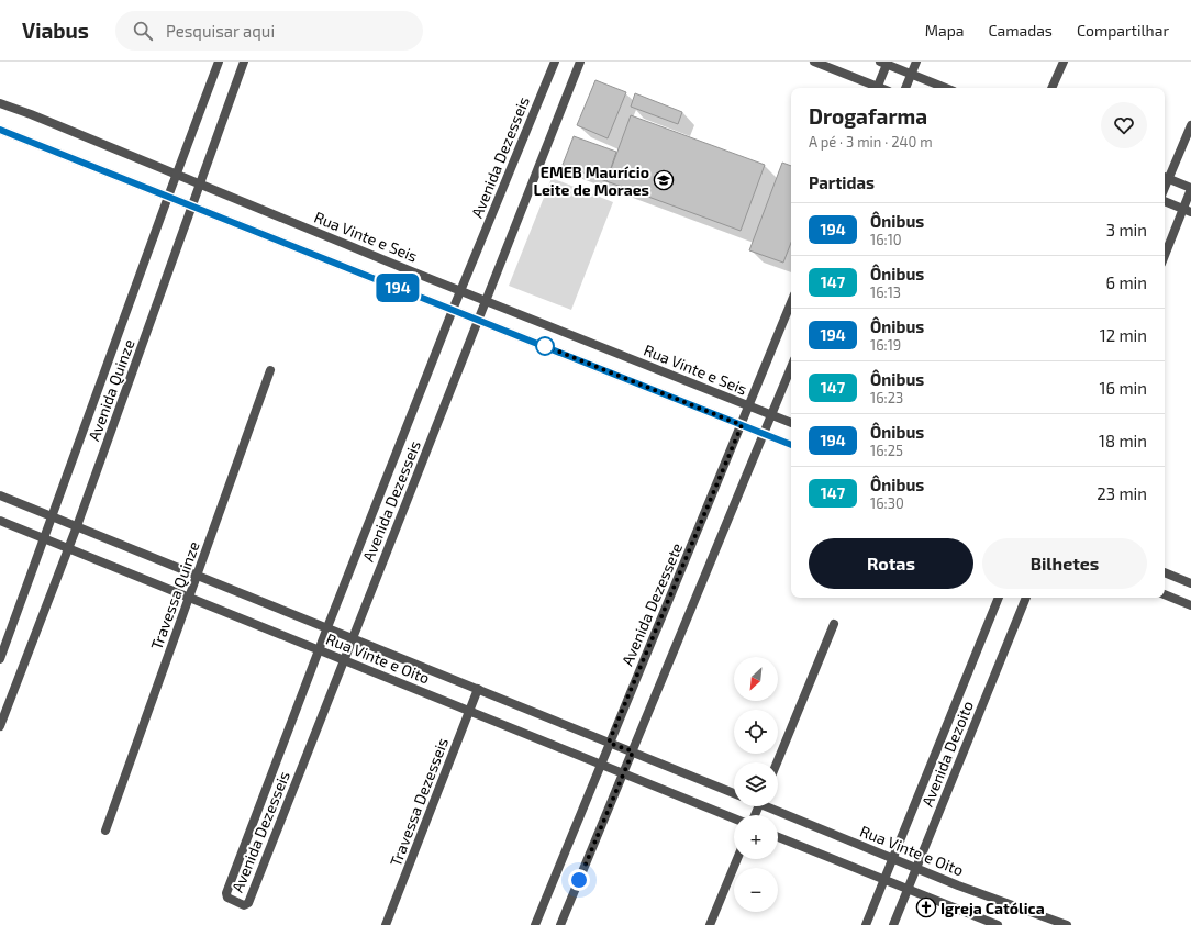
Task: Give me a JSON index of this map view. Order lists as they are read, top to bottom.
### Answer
{
  "streets": {
    "street": [
      "Avenida Dezesseis",
      "Rua Vinte e Seis",
      "Avenida Quinze",
      "Travessa Quinze",
      "Avenida Dezessete",
      "Rua Vinte e Oito",
      "Avenida Dezoito",
      "Travessa Dezesseis"
    ]
  },
  "crossings": [
    ["Avenida Dezesseis", "Rua Vinte e Seis"],
    ["Avenida Dezesseis", "Rua Vinte e Oito"],
    ["Rua Vinte e Seis", "Avenida Quinze"],
    ["Rua Vinte e Seis", "Avenida Dezessete"],
    ["Avenida Quinze", "Rua Vinte e Oito"],
    ["Travessa Quinze", "Rua Vinte e Oito"],
    ["Avenida Dezessete", "Rua Vinte e Oito"],
    ["Rua Vinte e Oito", "Avenida Dezoito"],
    ["Rua Vinte e Oito", "Travessa Dezesseis"]
  ],
  "places": {
    "school or university": ["EMEB Maurício Leite de Moraes"],
    "church": ["Igreja Católica"]
  },
  "lines": ["bus line 194"],
  "north": "bottom left",
  "page": {
    "header": "Viabus",
    "search": "Pesquisar aqui",
    "nav": ["Mapa", "Camadas", "Compartilhar"],
    "on_map": "194",
    "heading": [
      ["Drogafarma", "A pé · 3 min · 240 m"],
      "Partidas"
    ],
    "list": [
      {
        "mark": "194",
        "name": "Ônibus",
        "note": "16:10",
        "value": "3 min"
      },
      {
        "mark": "147",
        "name": "Ônibus",
        "note": "16:13",
        "value": "6 min"
      },
      {
        "mark": "194",
        "name": "Ônibus",
        "note": "16:19",
        "value": "12 min"
      },
      {
        "mark": "147",
        "name": "Ônibus",
        "note": "16:23",
        "value": "16 min"
      },
      {
        "mark": "194",
        "name": "Ônibus",
        "note": "16:25",
        "value": "18 min"
      },
      {
        "mark": "147",
        "name": "Ônibus",
        "note": "16:30",
        "value": "23 min"
      }
    ],
    "buttons": ["Rotas", "Bilhetes"],
    "map_buttons": ["+", "−"]
  }
}
